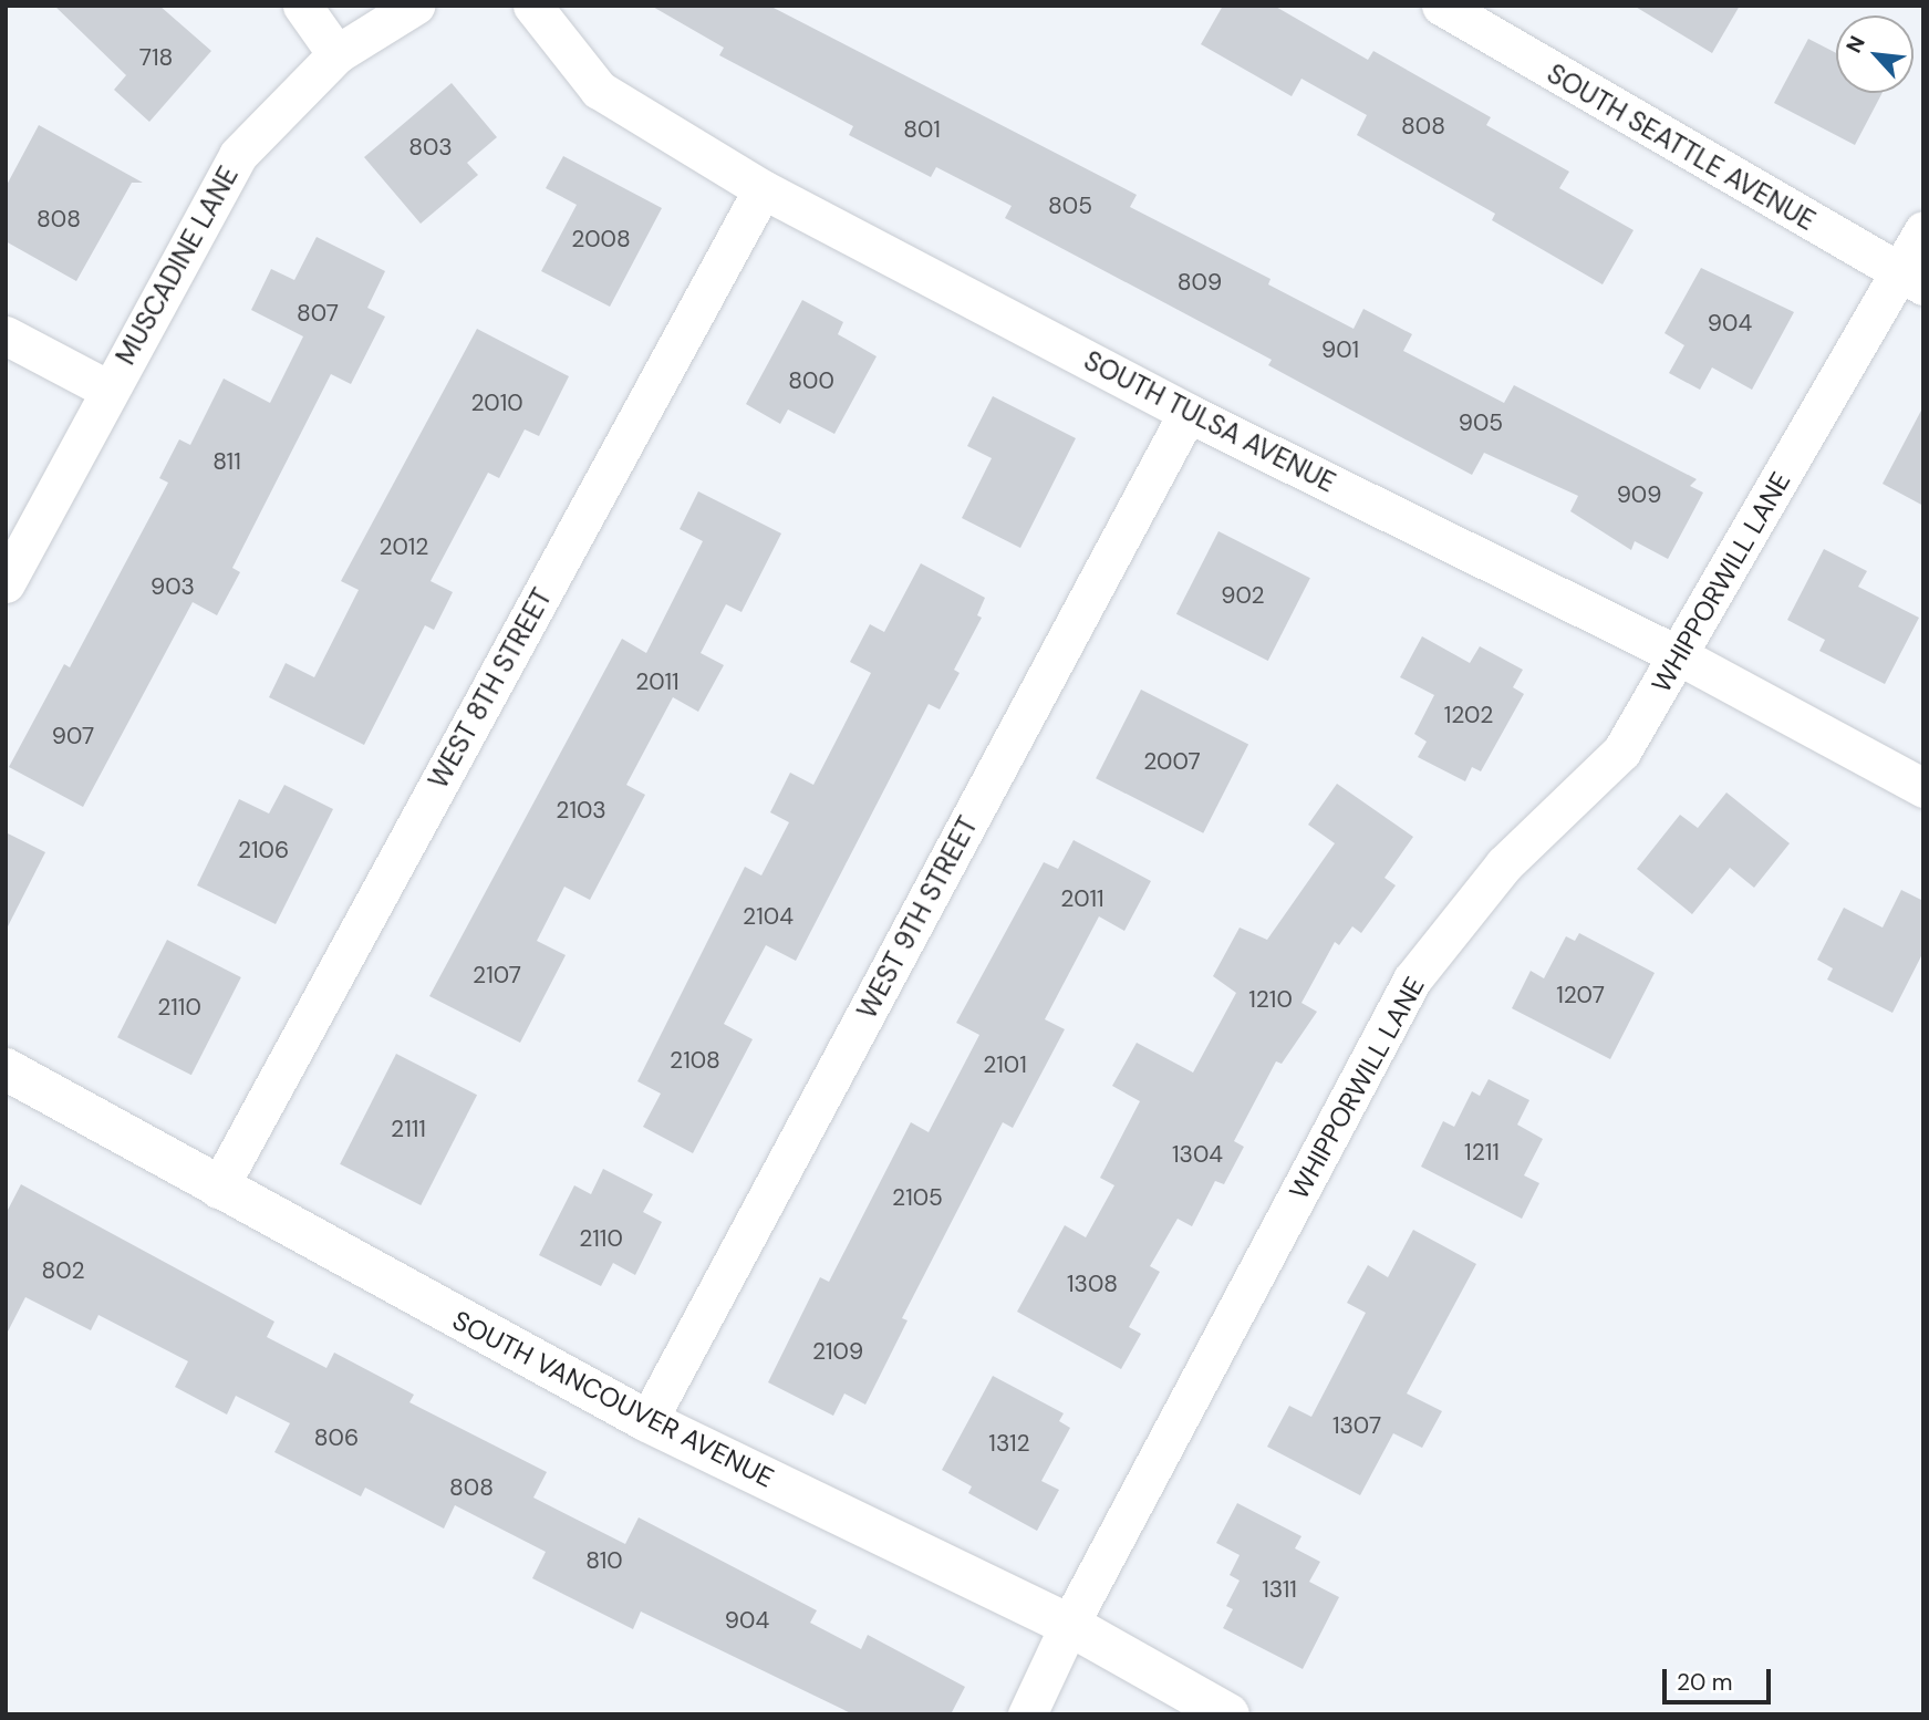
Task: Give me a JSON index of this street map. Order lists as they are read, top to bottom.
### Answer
{
  "streets": {
    "street": [
      "SOUTH SEATTLE AVENUE",
      "MUSCADINE LANE",
      "SOUTH TULSA AVENUE",
      "WHIPPORWILL LANE",
      "WEST 8TH STREET",
      "WEST 9TH STREET",
      "SOUTH VANCOUVER AVENUE"
    ]
  },
  "crossings": [
    ["SOUTH SEATTLE AVENUE", "WHIPPORWILL LANE"],
    ["SOUTH TULSA AVENUE", "WHIPPORWILL LANE"],
    ["SOUTH TULSA AVENUE", "WEST 8TH STREET"],
    ["SOUTH TULSA AVENUE", "WEST 9TH STREET"],
    ["WHIPPORWILL LANE", "SOUTH VANCOUVER AVENUE"],
    ["WEST 8TH STREET", "SOUTH VANCOUVER AVENUE"],
    ["WEST 9TH STREET", "SOUTH VANCOUVER AVENUE"]
  ],
  "house_numbers": [
    "718",
    "808",
    "801",
    "803",
    "805",
    "808",
    "2008",
    "809",
    "807",
    "904",
    "901",
    "800",
    "2010",
    "905",
    "811",
    "909",
    "2012",
    "903",
    "902",
    "2011",
    "1202",
    "907",
    "2007",
    "2103",
    "2106",
    "2011",
    "2104",
    "2107",
    "1207",
    "1210",
    "2110",
    "2108",
    "2101",
    "2111",
    "1211",
    "1304",
    "2105",
    "2110",
    "802",
    "1308",
    "2109",
    "1307",
    "806",
    "1312",
    "808",
    "810",
    "1311",
    "904"
  ],
  "scale_bar": "20 m",
  "north": "top left"
}
